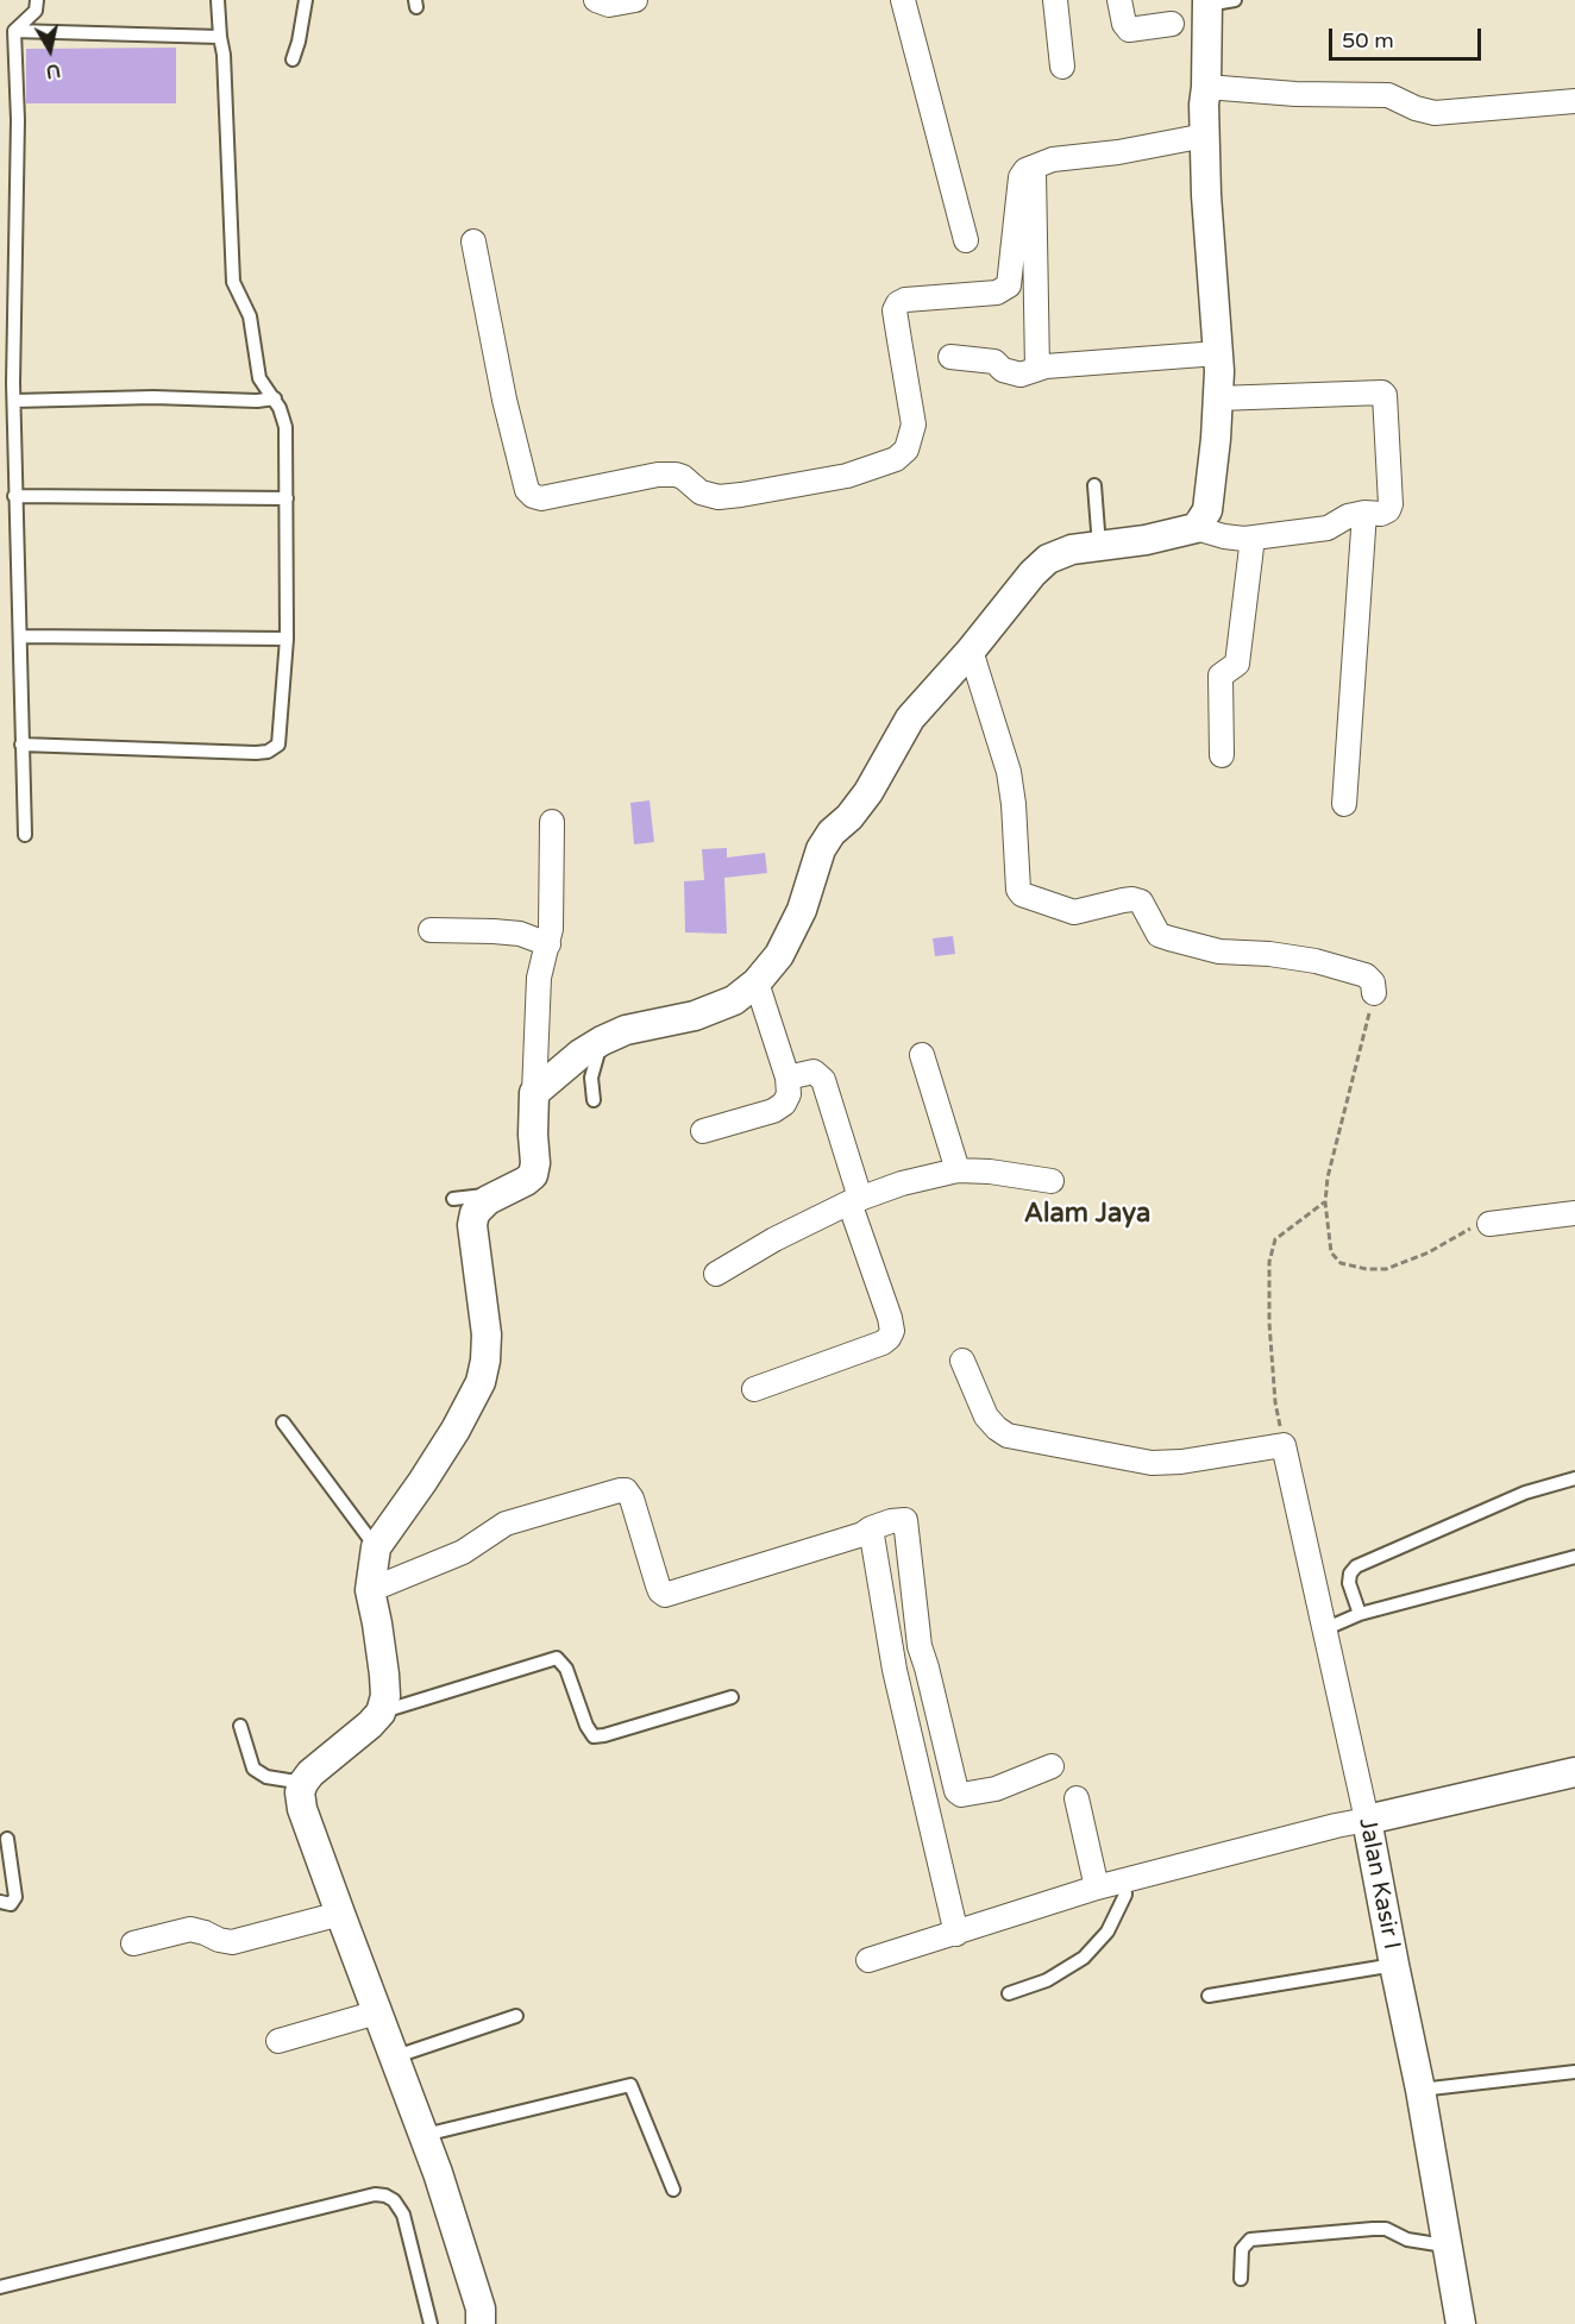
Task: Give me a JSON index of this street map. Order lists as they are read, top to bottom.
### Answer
{
  "streets": {
    "street": ["Jalan Kasir I"]
  },
  "districts": ["Alam Jaya"],
  "scale_bar": "50 m",
  "north": "bottom"
}
